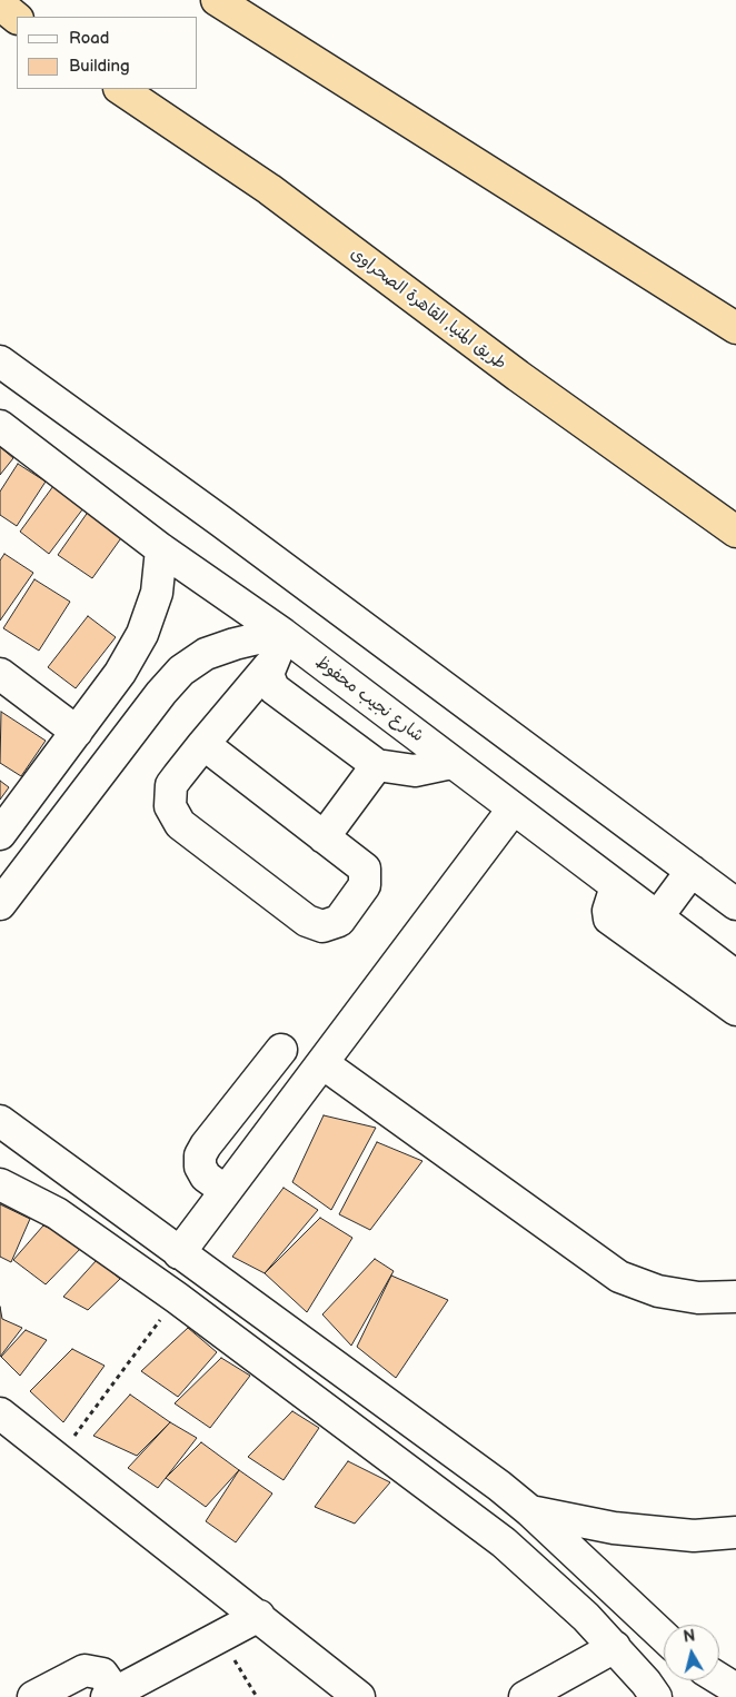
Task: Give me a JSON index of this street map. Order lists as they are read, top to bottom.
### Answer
{
  "streets": {
    "highway": ["طريق المنيا, القاهرة الصحراوى"],
    "street": ["شارع نجيب محفوظ"]
  },
  "legend": ["Road", "Building"],
  "north": "top"
}
